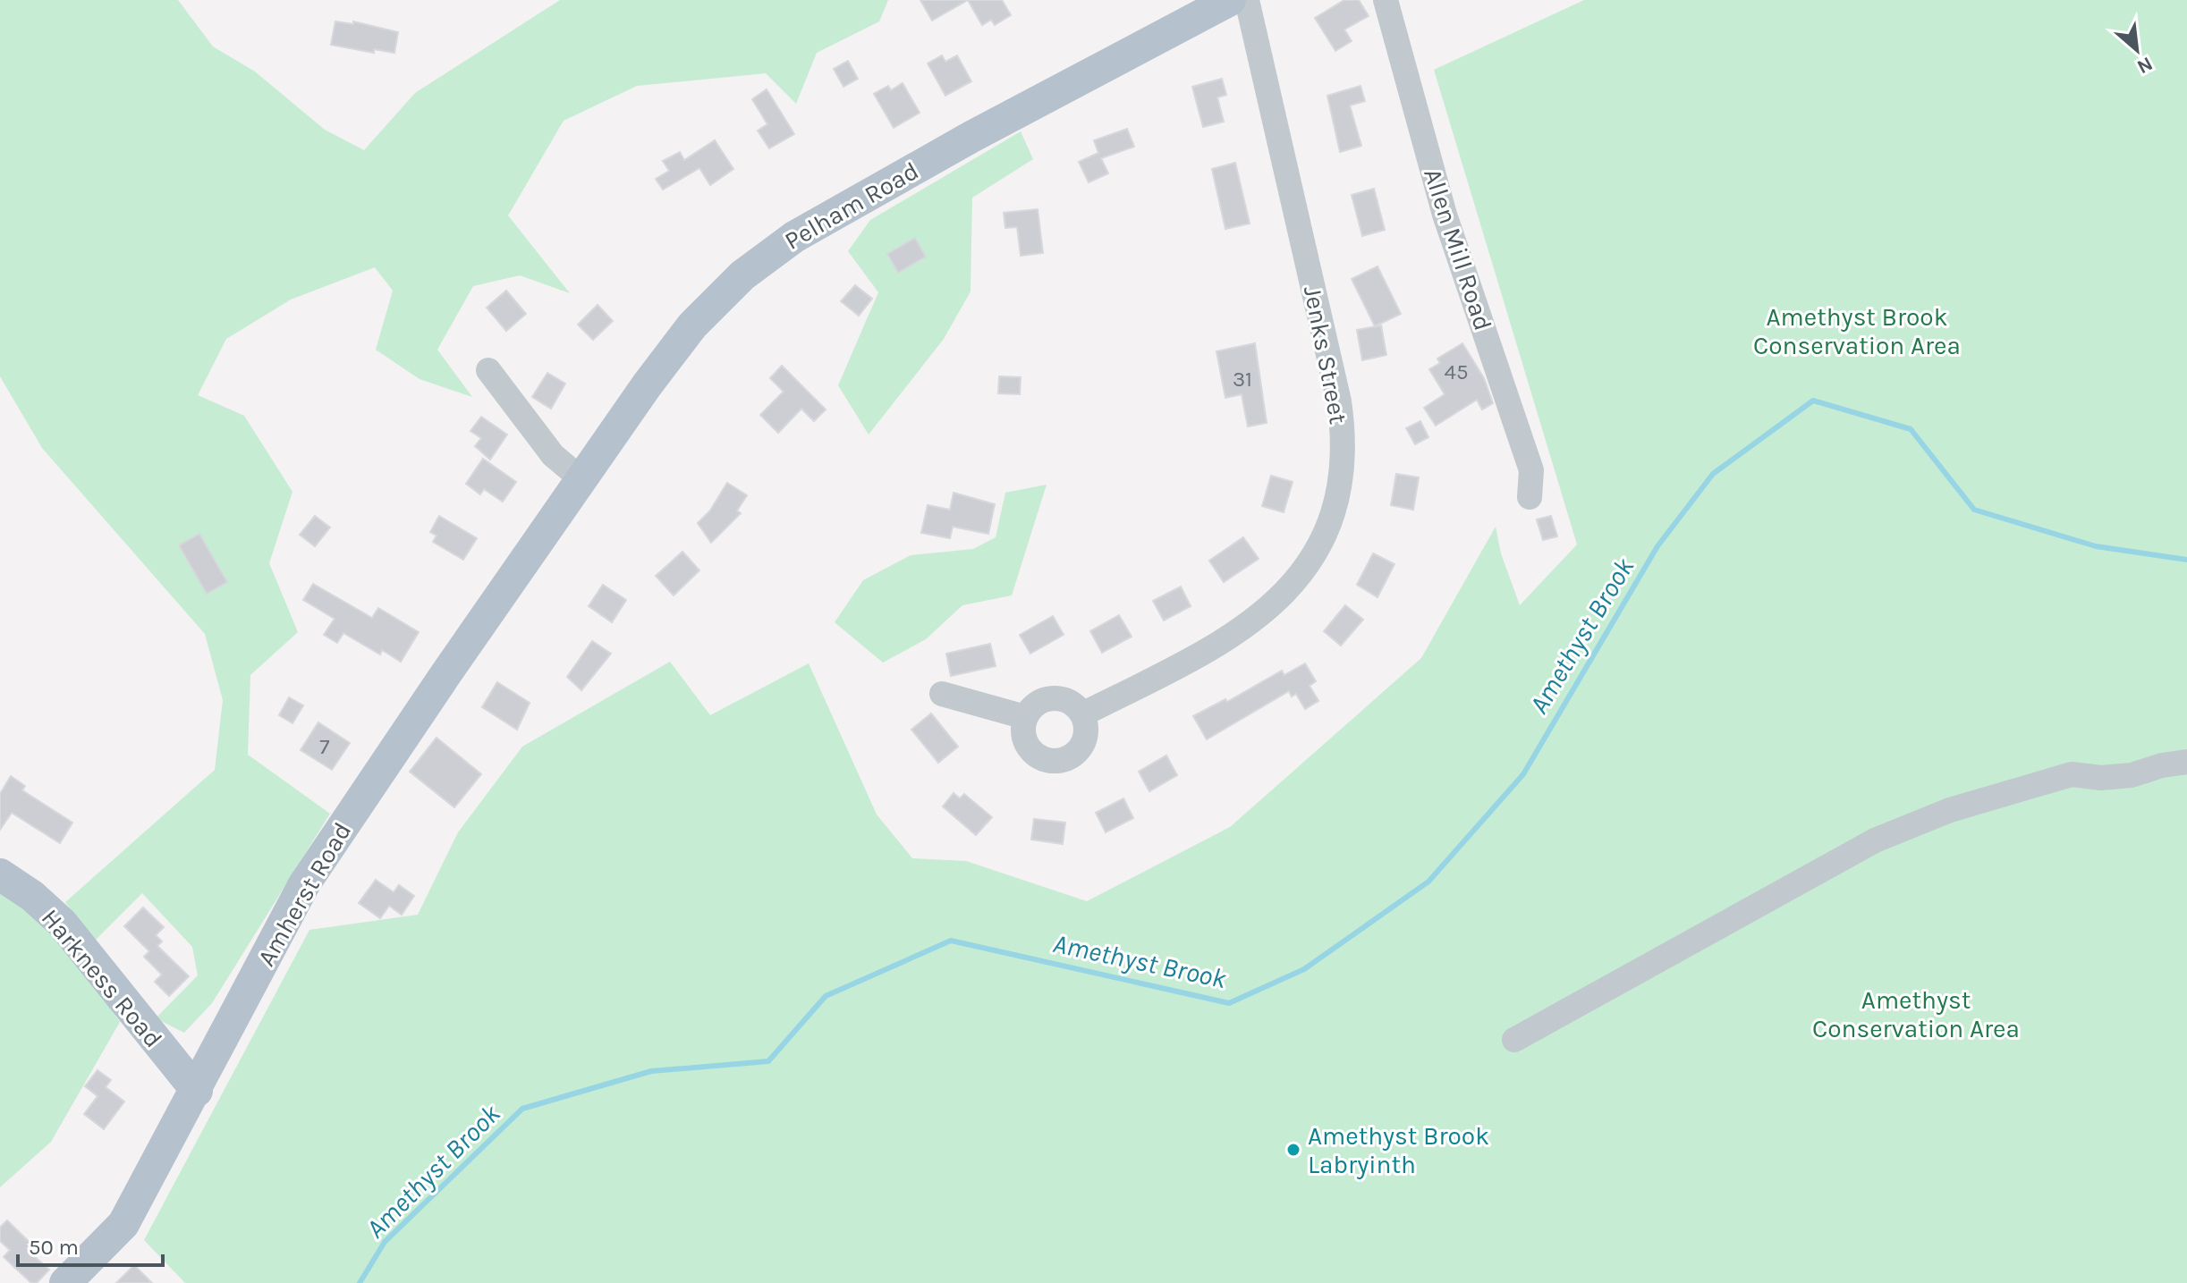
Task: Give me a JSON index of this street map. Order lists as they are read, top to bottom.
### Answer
{
  "streets": {
    "main road": ["Pelham Road", "Amherst Road", "Harkness Road"],
    "street": ["Allen Mill Road", "Jenks Street"]
  },
  "crossings": [
    ["Pelham Road", "Amherst Road"],
    ["Amherst Road", "Harkness Road"]
  ],
  "water": ["Amethyst Brook"],
  "parks": ["Amethyst Brook Conservation Area", "Amethyst Conservation Area"],
  "places": ["Amethyst Brook Labryinth"],
  "house_numbers": ["45", "31", "7"],
  "scale_bar": "50 m",
  "north": "bottom right"
}
